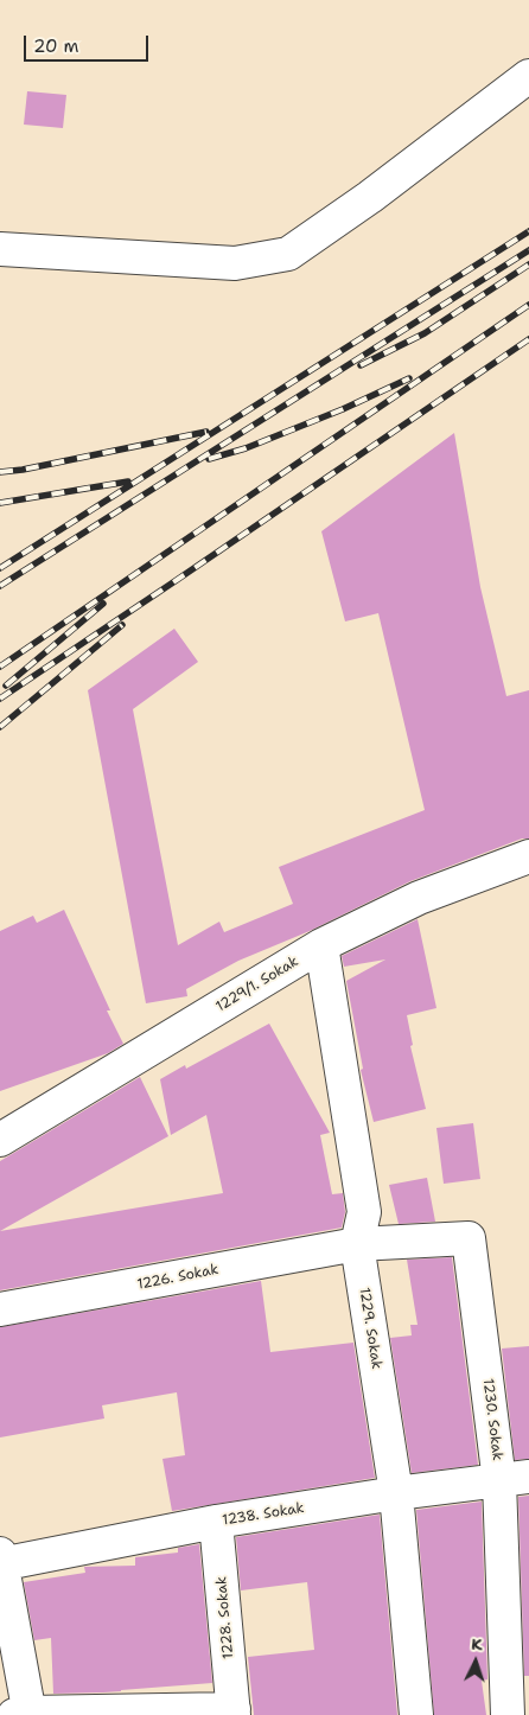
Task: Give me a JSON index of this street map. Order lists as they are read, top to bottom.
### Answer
{
  "streets": {
    "street": [
      "1229/1. Sokak",
      "1226. Sokak",
      "1229. Sokak",
      "1230. Sokak",
      "1238. Sokak",
      "1228. Sokak"
    ]
  },
  "crossings": [
    ["1229/1. Sokak", "1229. Sokak"],
    ["1226. Sokak", "1229. Sokak"],
    ["1226. Sokak", "1230. Sokak"],
    ["1229. Sokak", "1230. Sokak"],
    ["1229. Sokak", "1238. Sokak"],
    ["1230. Sokak", "1238. Sokak"],
    ["1238. Sokak", "1228. Sokak"]
  ],
  "scale_bar": "20 m",
  "north": "top"
}
